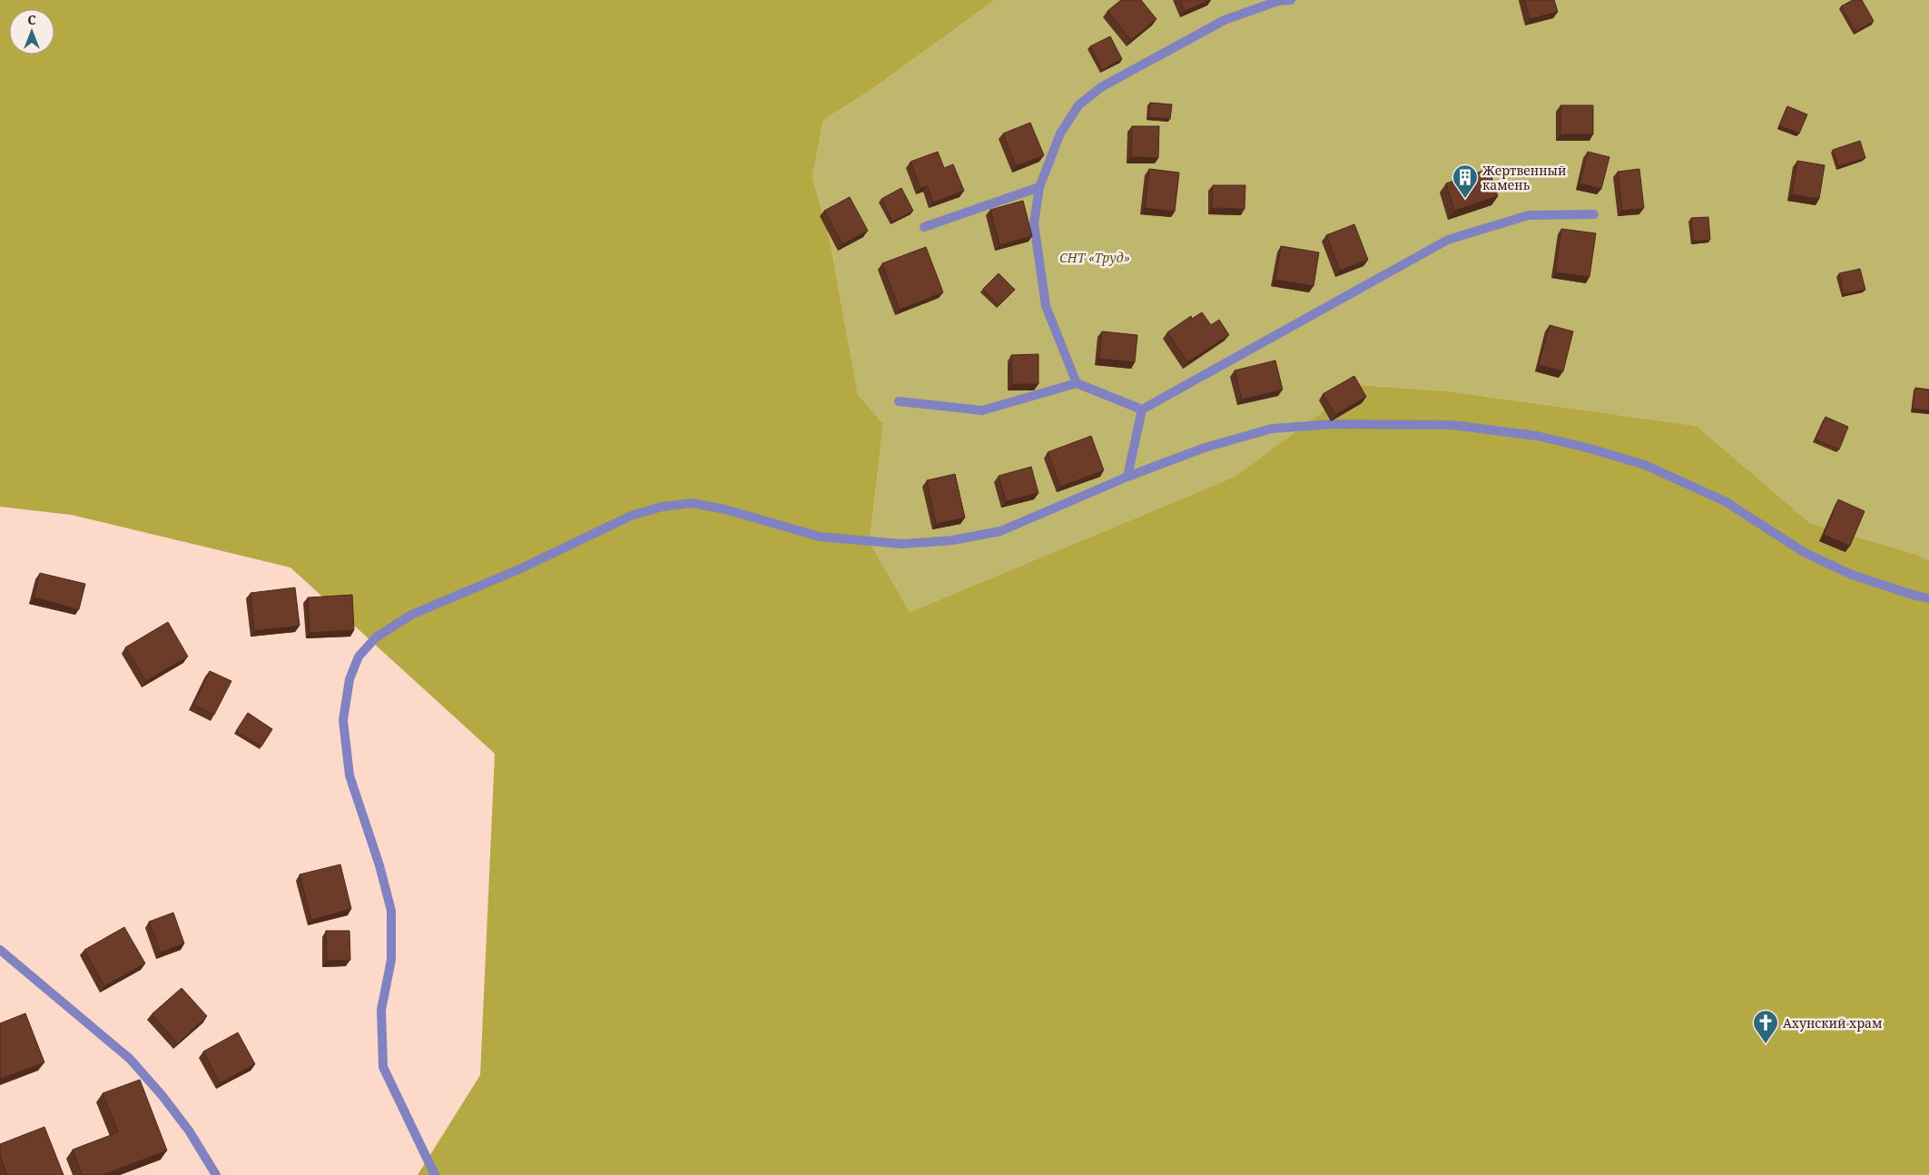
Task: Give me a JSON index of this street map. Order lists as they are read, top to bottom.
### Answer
{
  "parks": ["СНТ «Труд»"],
  "places": {
    "building": ["Жертвенный камень"],
    "church": ["Ахунский храм"]
  },
  "north": "top"
}
